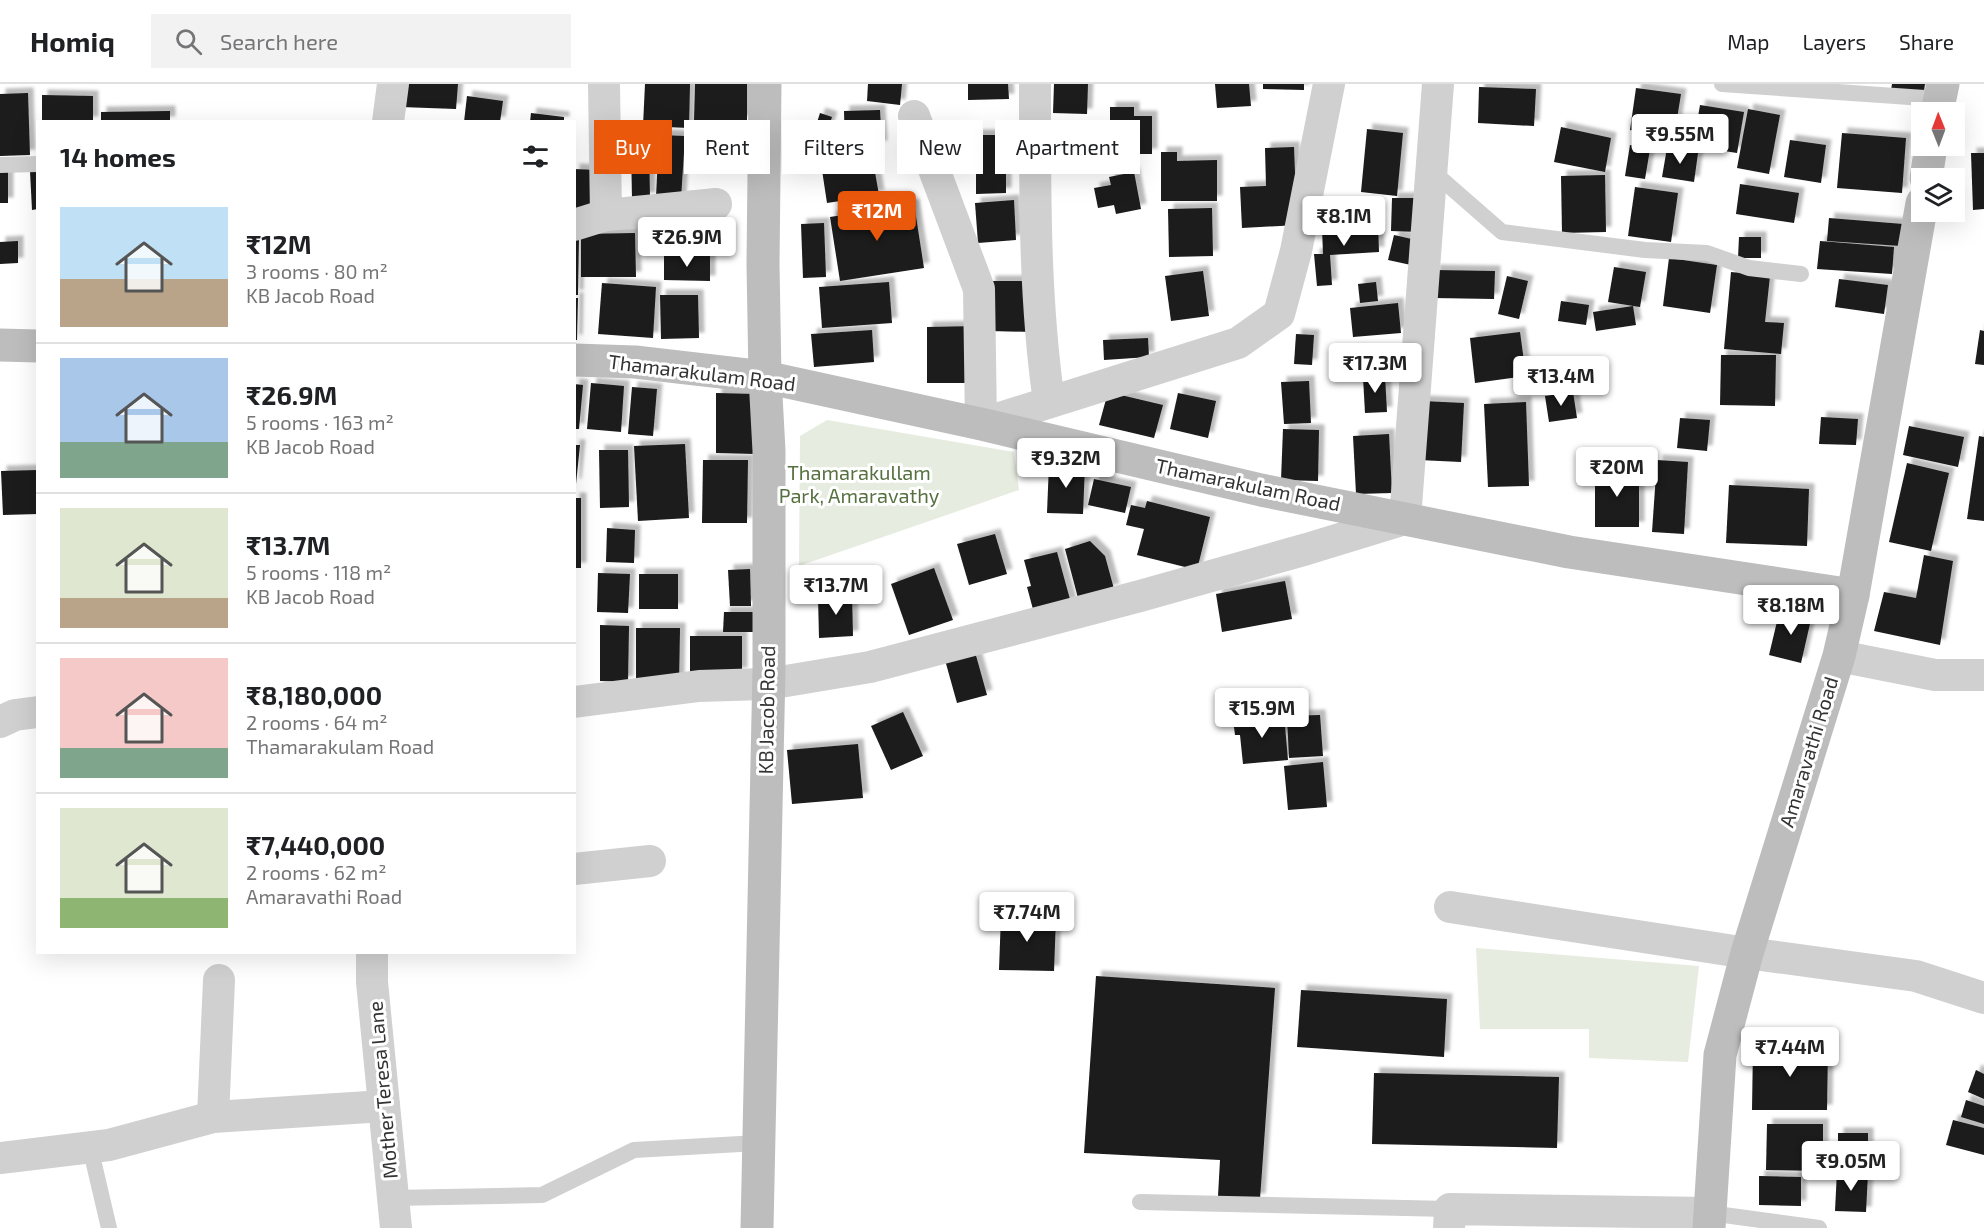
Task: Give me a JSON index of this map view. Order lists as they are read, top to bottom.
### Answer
{
  "streets": {
    "main road": ["Thamarakulam Road", "KB Jacob Road", "Amaravathi Road"],
    "street": ["Mother Teresa Lane"]
  },
  "crossings": [
    ["Thamarakulam Road", "KB Jacob Road"],
    ["Thamarakulam Road", "Amaravathi Road"]
  ],
  "parks": ["Thamarakullam Park, Amaravathy"],
  "north": "top",
  "page": {
    "header": "Homiq",
    "search": "Search here",
    "nav": ["Map", "Layers", "Share"],
    "price": [
      "₹9.55M",
      "₹12M",
      "₹8.1M",
      "₹26.9M",
      "₹17.3M",
      "₹13.4M",
      "₹9.32M",
      "₹20M",
      "₹13.7M",
      "₹8.18M",
      "₹15.9M",
      "₹7.74M",
      "₹7.44M",
      "₹9.05M"
    ],
    "chip": [
      "Buy",
      "Rent",
      "Filters",
      "New",
      "Apartment"
    ],
    "heading": "14 homes",
    "list": [
      {
        "name": "₹12M",
        "note": "3 rooms · 80 m² · KB Jacob Road"
      },
      {
        "name": "₹26.9M",
        "note": "5 rooms · 163 m² · KB Jacob Road"
      },
      {
        "name": "₹13.7M",
        "note": "5 rooms · 118 m² · KB Jacob Road"
      },
      {
        "name": "₹8,180,000",
        "note": "2 rooms · 64 m² · Thamarakulam Road"
      },
      {
        "name": "₹7,440,000",
        "note": "2 rooms · 62 m² · Amaravathi Road"
      }
    ]
  }
}
